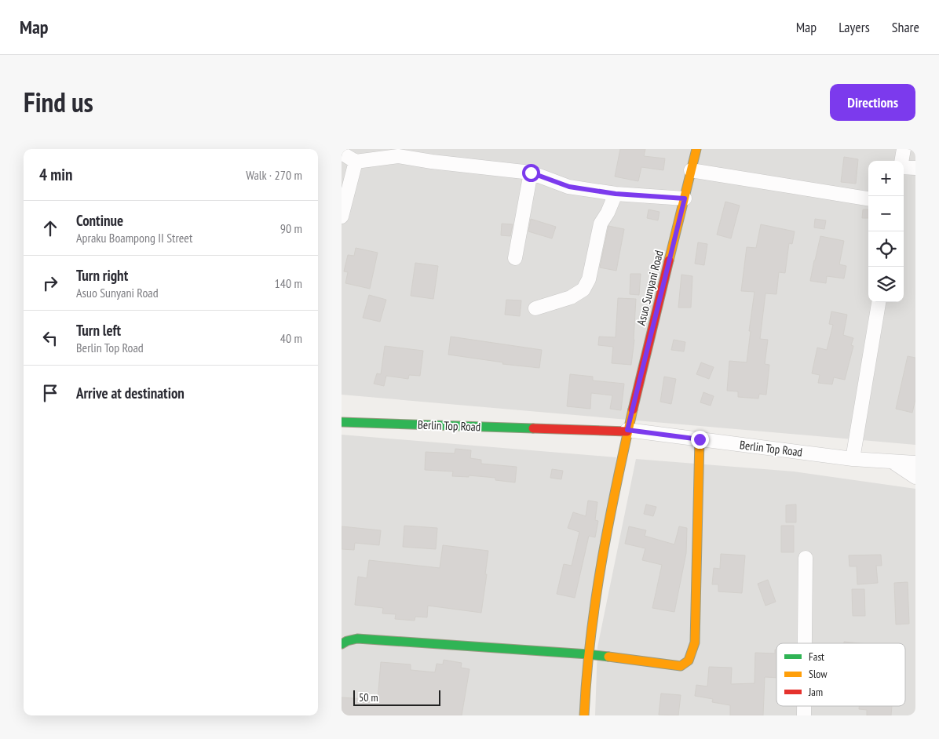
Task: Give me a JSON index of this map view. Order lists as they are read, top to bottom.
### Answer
{
  "streets": {
    "street": ["Asuo Sunyani Road", "Berlin Top Road"]
  },
  "crossings": [
    ["Asuo Sunyani Road", "Berlin Top Road"]
  ],
  "legend": ["Fast", "Slow", "Jam"],
  "scale_bar": "50 m",
  "page": {
    "header": "Map",
    "nav": ["Map", "Layers", "Share"],
    "title": "Find us",
    "buttons": "Directions",
    "heading": ["4 min", "Walk · 270 m"],
    "map_buttons": ["+", "−"],
    "list": [
      ["Continue", "Apraku Boampong II Street", "90 m"],
      ["Turn right", "Asuo Sunyani Road", "140 m"],
      ["Turn left", "Berlin Top Road", "40 m"],
      "Arrive at destination"
    ],
    "scale": "50 m"
  }
}
